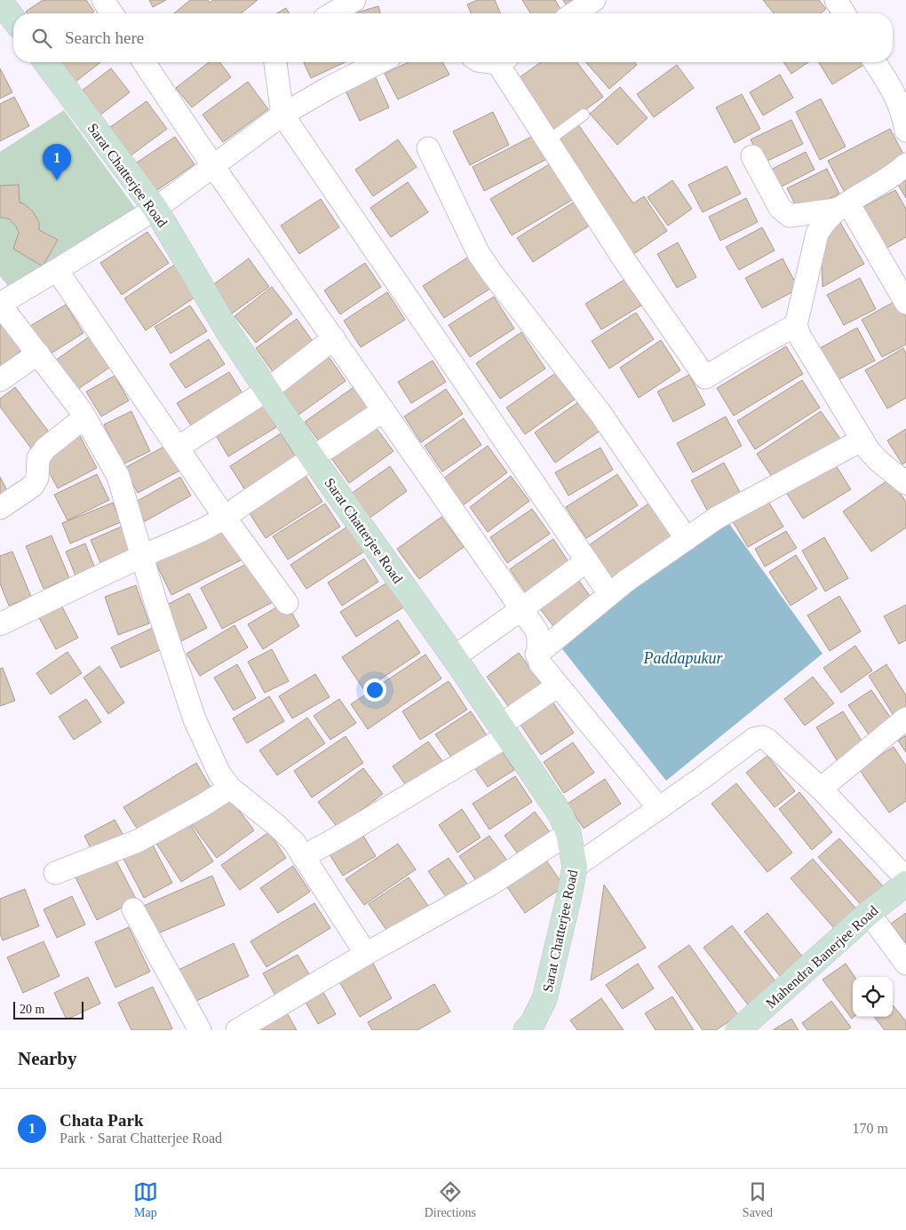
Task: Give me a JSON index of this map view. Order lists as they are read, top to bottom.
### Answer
{
  "streets": {
    "street": ["Sarat Chatterjee Road", "Mahendra Banerjee Road"]
  },
  "water": ["Paddapukur"],
  "scale_bar": "20 m",
  "page": {
    "search": "Search here",
    "pins": "1",
    "scale": "20 m",
    "heading": "Nearby",
    "list": [
      {
        "mark": "1",
        "name": "Chata Park",
        "note": "Park · Sarat Chatterjee Road",
        "value": "170 m"
      }
    ],
    "nav": ["Map", "Directions", "Saved"]
  }
}
